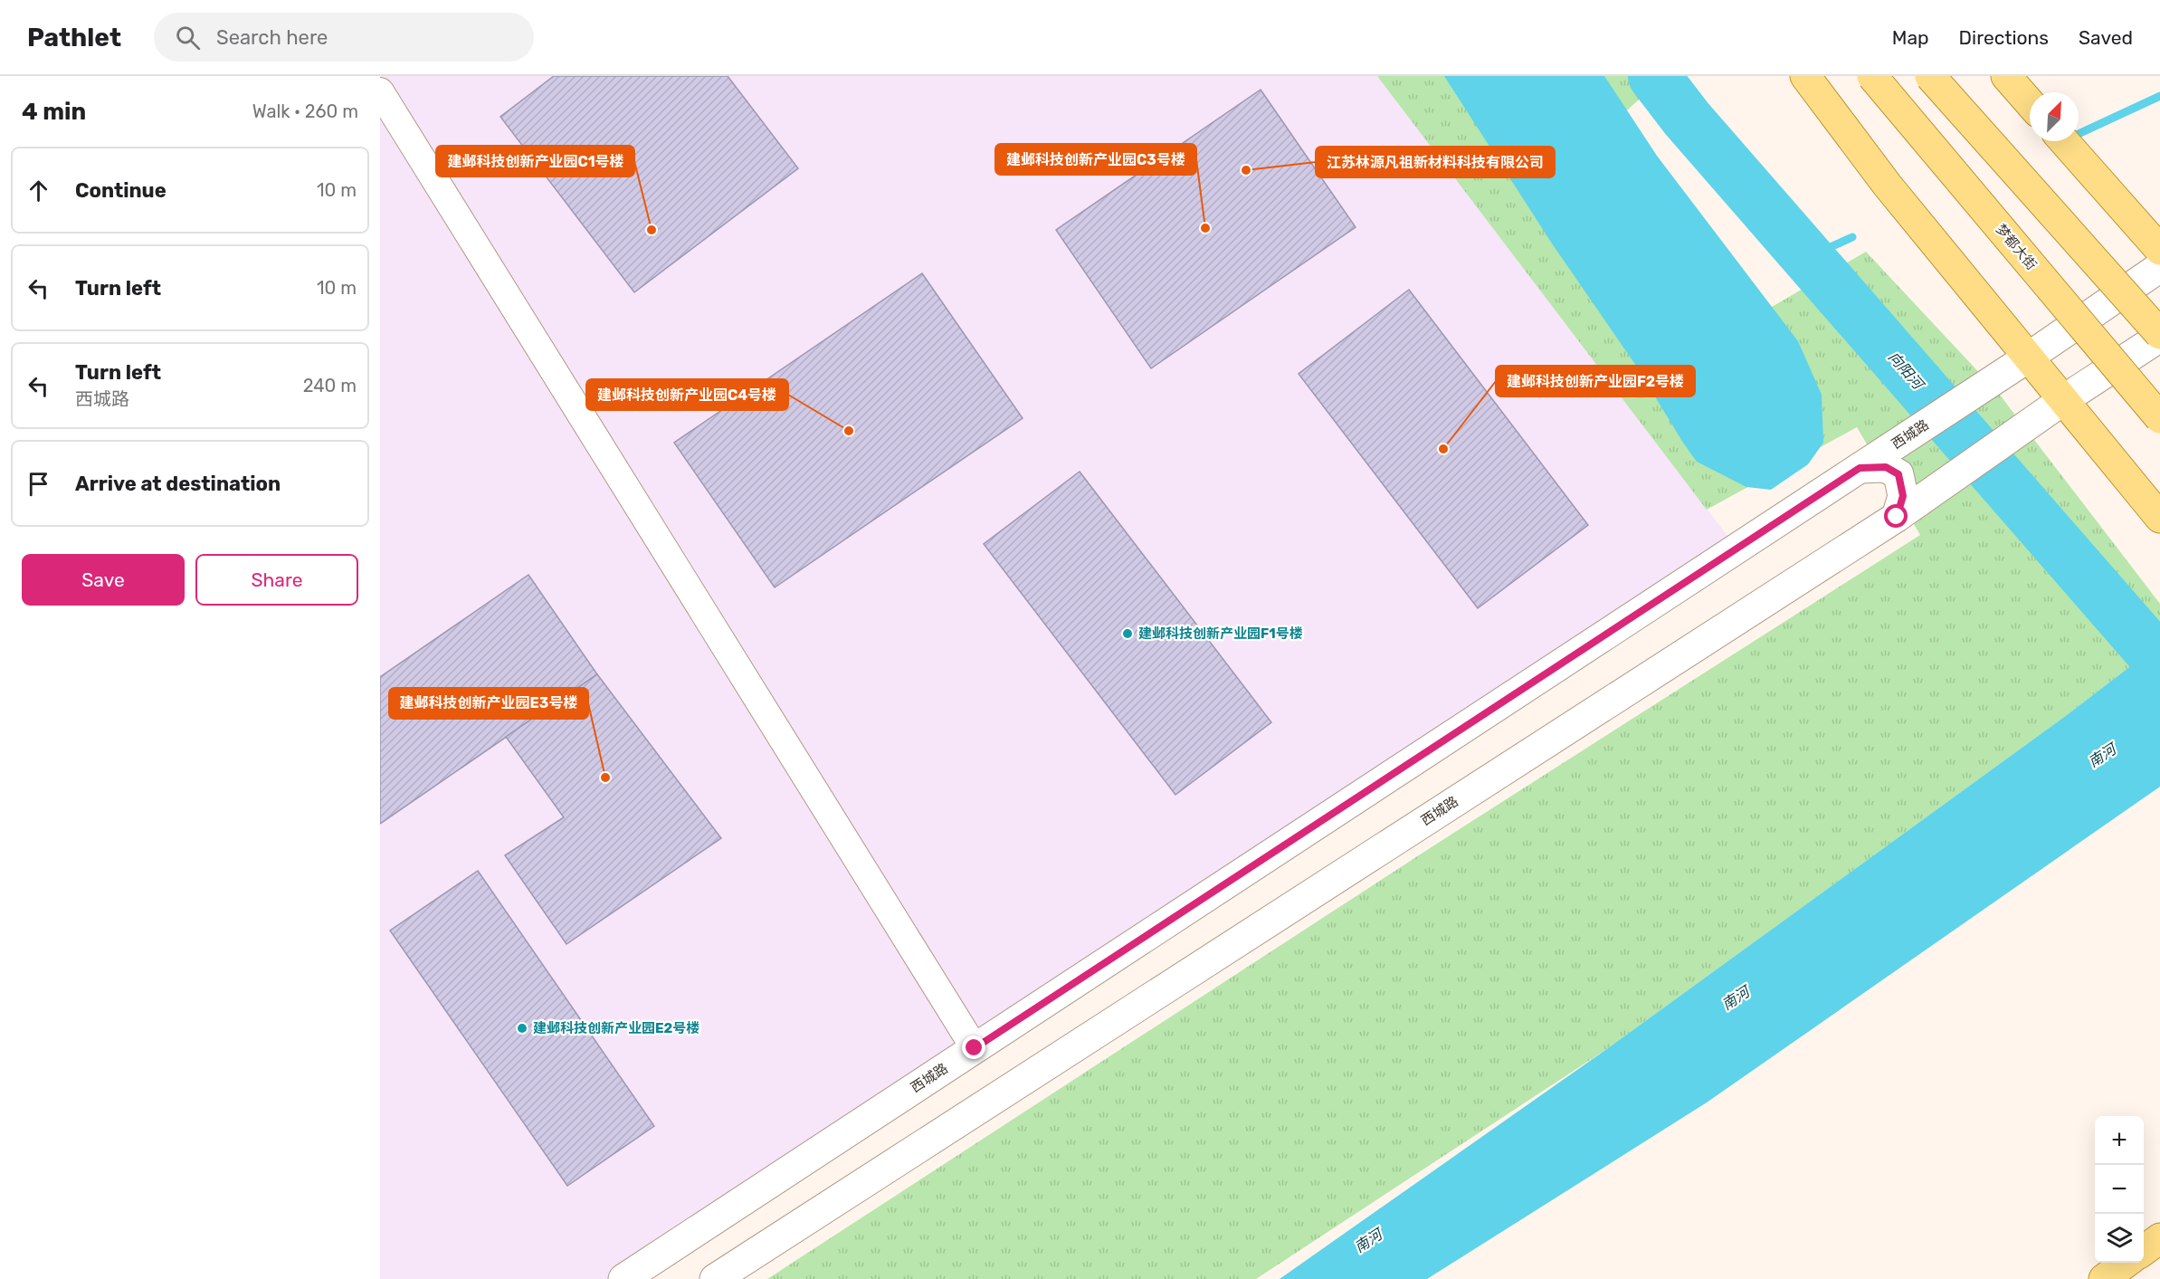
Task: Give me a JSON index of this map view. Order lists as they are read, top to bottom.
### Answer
{
  "streets": {
    "main road": ["梦都大街"],
    "street": ["西城路"]
  },
  "water": ["向阳河", "南河"],
  "places": [
    "江苏林源凡祖新材料科技有限公司",
    "建邺科技创新产业园C3号楼",
    "建邺科技创新产业园C1号楼",
    "建邺科技创新产业园C4号楼",
    "建邺科技创新产业园F2号楼",
    "建邺科技创新产业园F1号楼",
    "建邺科技创新产业园E3号楼",
    "建邺科技创新产业园E2号楼"
  ],
  "north": "top right",
  "page": {
    "header": "Pathlet",
    "search": "Search here",
    "nav": ["Map", "Directions", "Saved"],
    "heading": ["4 min", "Walk · 260 m"],
    "list": [
      ["Continue", "10 m"],
      ["Turn left", "10 m"],
      ["Turn left", "西城路", "240 m"],
      "Arrive at destination"
    ],
    "buttons": ["Save", "Share"],
    "map_buttons": ["+", "−"]
  }
}
